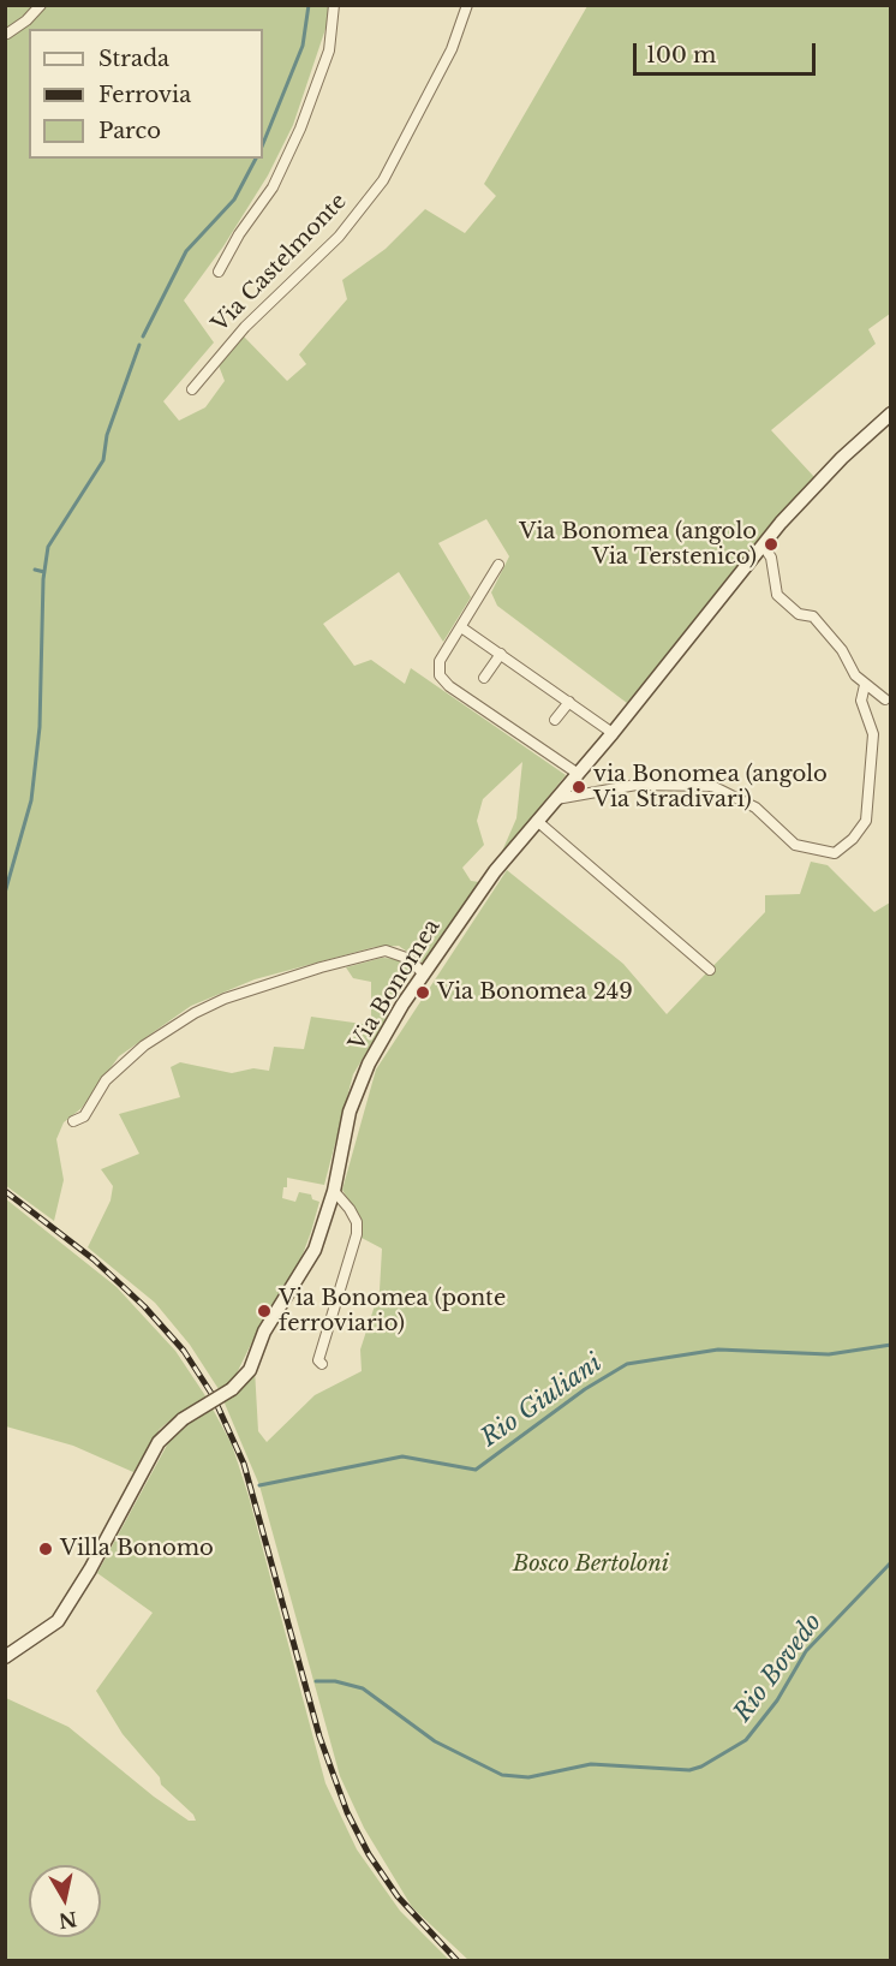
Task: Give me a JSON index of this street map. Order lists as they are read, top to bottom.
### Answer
{
  "streets": {
    "street": ["Via Castelmonte", "Via Bonomea"]
  },
  "water": ["Rio Giuliani", "Rio Bovedo"],
  "parks": ["Bosco Bertoloni"],
  "places": [
    "Via Bonomea (angolo Via Terstenico)",
    "via Bonomea (angolo Via Stradivari)",
    "Via Bonomea 249",
    "Via Bonomea (ponte ferroviario)",
    "Villa Bonomo"
  ],
  "legend": ["Strada", "Ferrovia", "Parco"],
  "scale_bar": "100 m",
  "north": "bottom"
}
